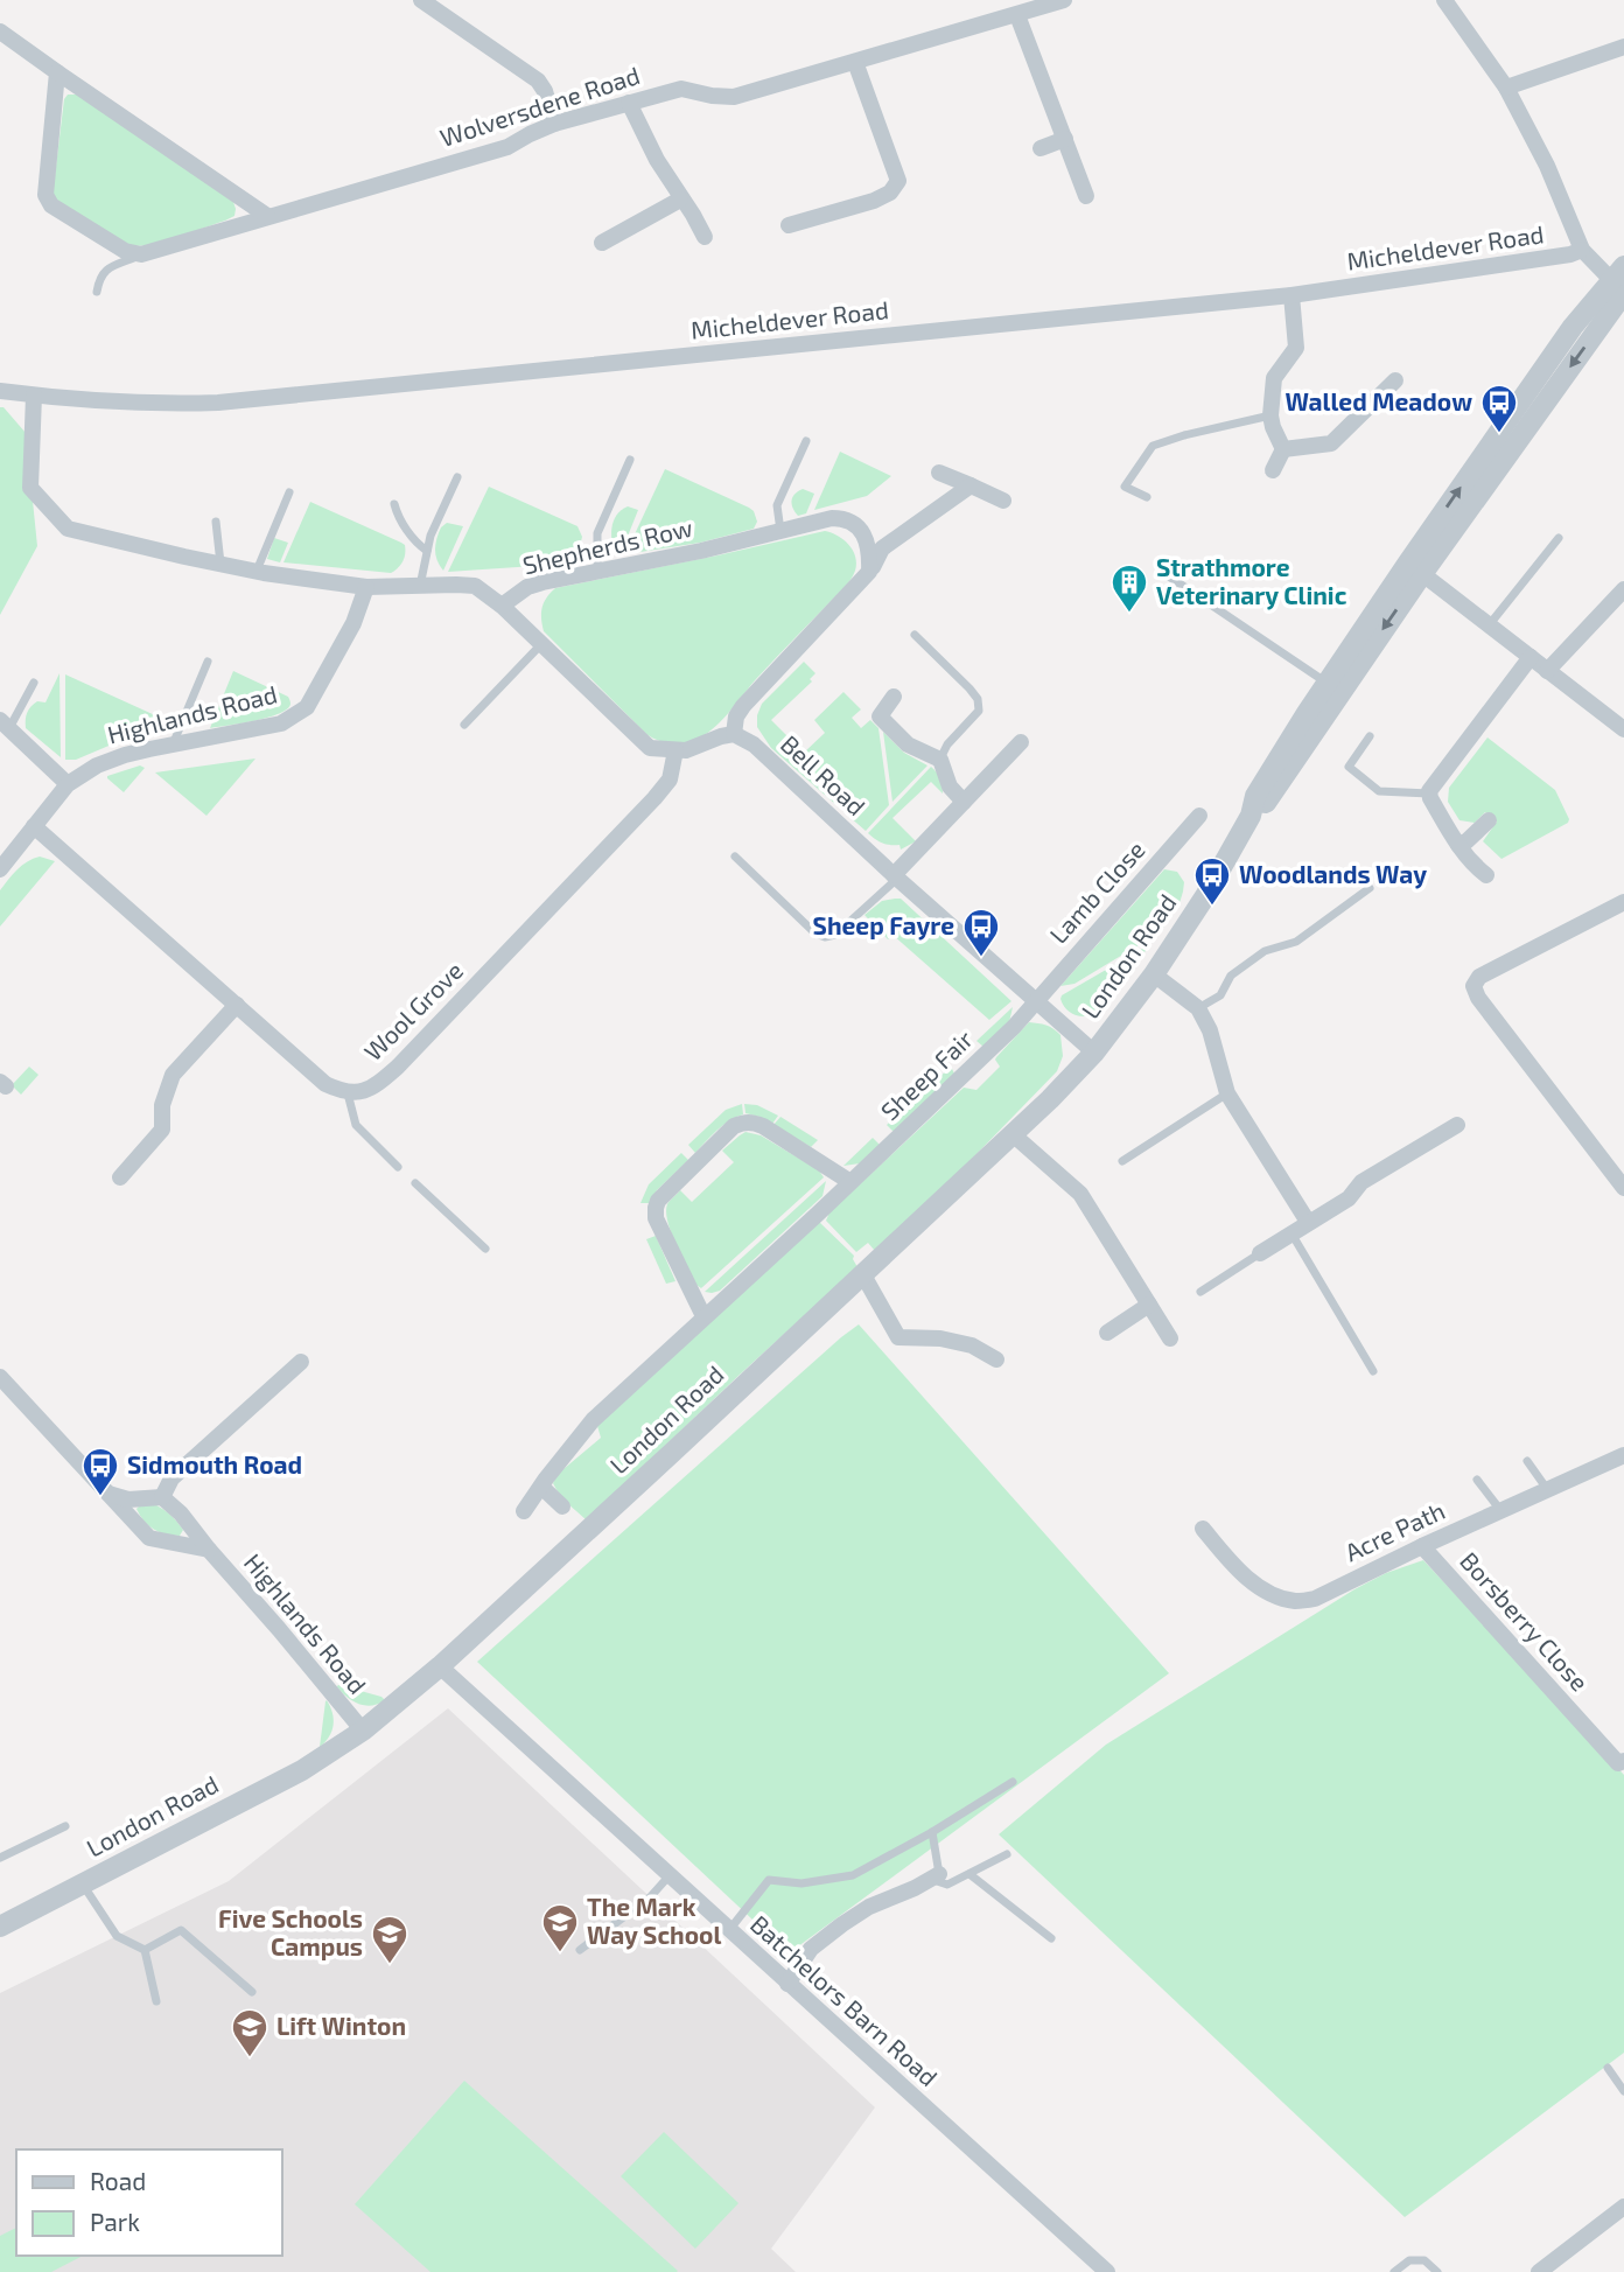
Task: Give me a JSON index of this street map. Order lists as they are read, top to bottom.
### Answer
{
  "streets": {
    "street": [
      "Wolversdene Road",
      "Micheldever Road",
      "Shepherds Row",
      "Highlands Road",
      "Bell Road",
      "Lamb Close",
      "London Road",
      "Wool Grove",
      "Sheep Fair",
      "Acre Path",
      "Borsberry Close",
      "Batchelors Barn Road"
    ]
  },
  "crossings": [
    ["Micheldever Road", "Shepherds Row"],
    ["Shepherds Row", "Highlands Road"],
    ["Highlands Road", "London Road"],
    ["Bell Road", "Lamb Close"],
    ["Bell Road", "London Road"],
    ["Bell Road", "Sheep Fair"],
    ["Lamb Close", "Sheep Fair"],
    ["London Road", "Batchelors Barn Road"],
    ["Acre Path", "Borsberry Close"]
  ],
  "places": {
    "bus stop": [
      "Walled Meadow",
      "Woodlands Way",
      "Sheep Fayre",
      "Sidmouth Road"
    ],
    "building": ["Strathmore Veterinary Clinic"],
    "school or university": ["The Mark Way School", "Five Schools Campus", "Lift Winton"]
  },
  "legend": ["Road", "Park"]
}
